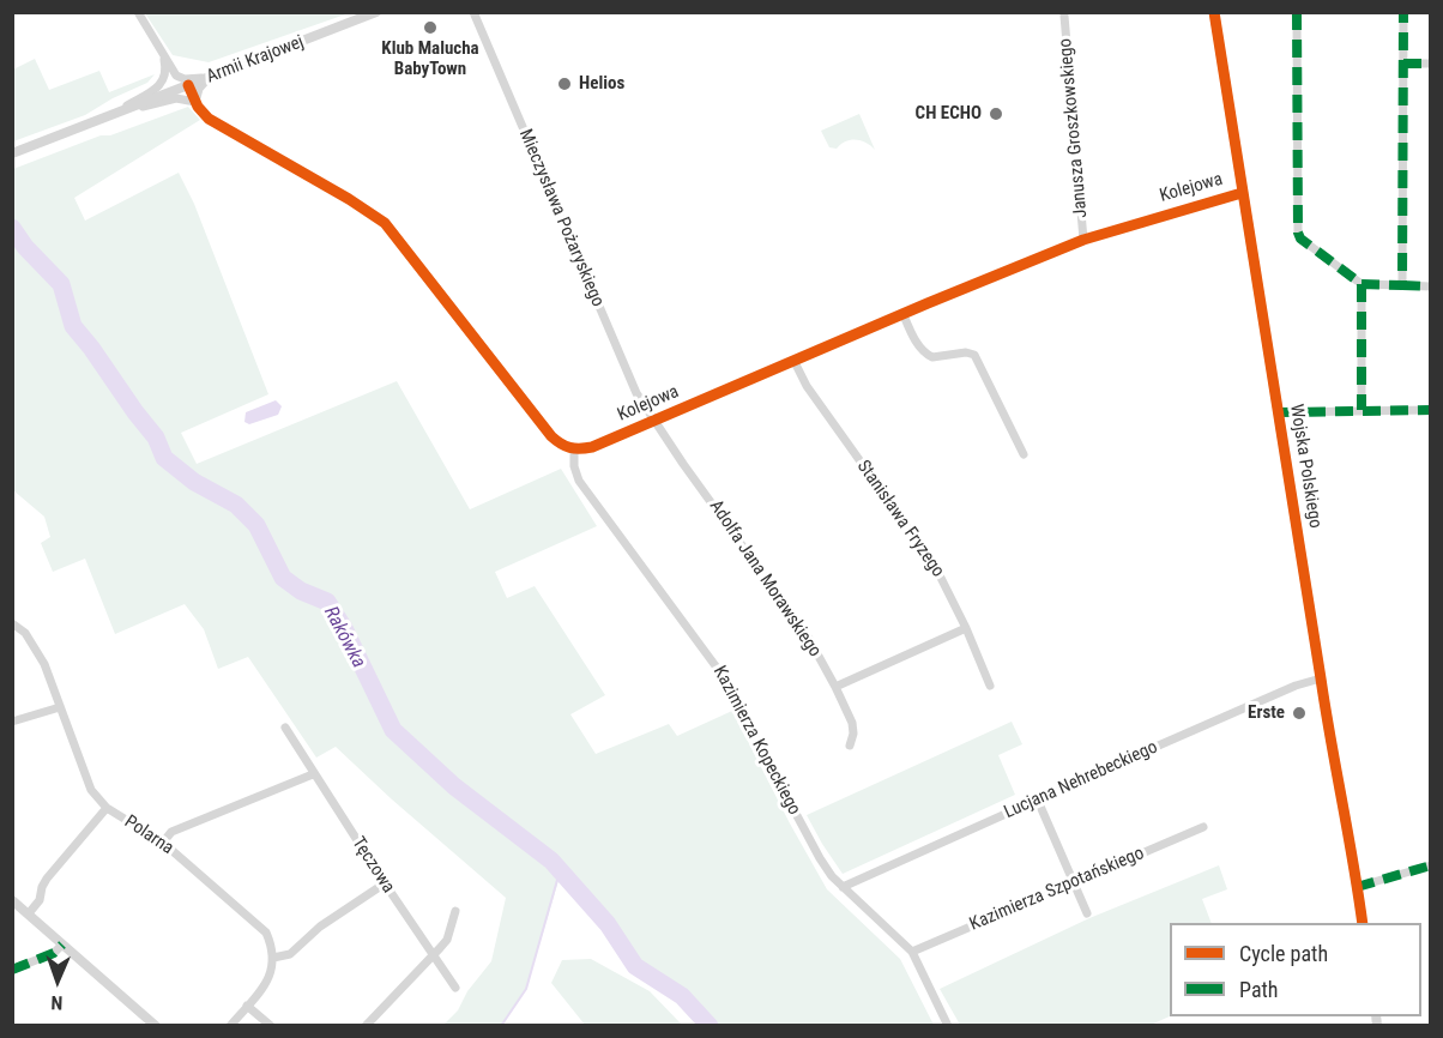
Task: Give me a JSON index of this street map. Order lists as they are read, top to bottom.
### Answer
{
  "streets": {
    "street": [
      "Armii Krajowej",
      "Janusza Groszkowskiego",
      "Kolejowa",
      "Mieczysława Pożaryskiego",
      "Wojska Polskiego",
      "Stanisława Fryzego",
      "Adolfa Jana Morawskiego",
      "Kazimierza Kopeckiego",
      "Lucjana Nehrebeckiego",
      "Polarna",
      "Tęczowa",
      "Kazimierza Szpotańskiego"
    ]
  },
  "crossings": [
    ["Janusza Groszkowskiego", "Kolejowa"],
    ["Kolejowa", "Mieczysława Pożaryskiego"],
    ["Kolejowa", "Wojska Polskiego"],
    ["Kolejowa", "Stanisława Fryzego"],
    ["Kolejowa", "Adolfa Jana Morawskiego"],
    ["Kolejowa", "Kazimierza Kopeckiego"],
    ["Mieczysława Pożaryskiego", "Adolfa Jana Morawskiego"],
    ["Wojska Polskiego", "Lucjana Nehrebeckiego"],
    ["Kazimierza Kopeckiego", "Lucjana Nehrebeckiego"],
    ["Kazimierza Kopeckiego", "Kazimierza Szpotańskiego"]
  ],
  "water": ["Rakówka"],
  "places": [
    "Klub Malucha BabyTown",
    "Helios",
    "CH ECHO",
    "Erste"
  ],
  "legend": ["Cycle path", "Path"],
  "north": "bottom"
}
